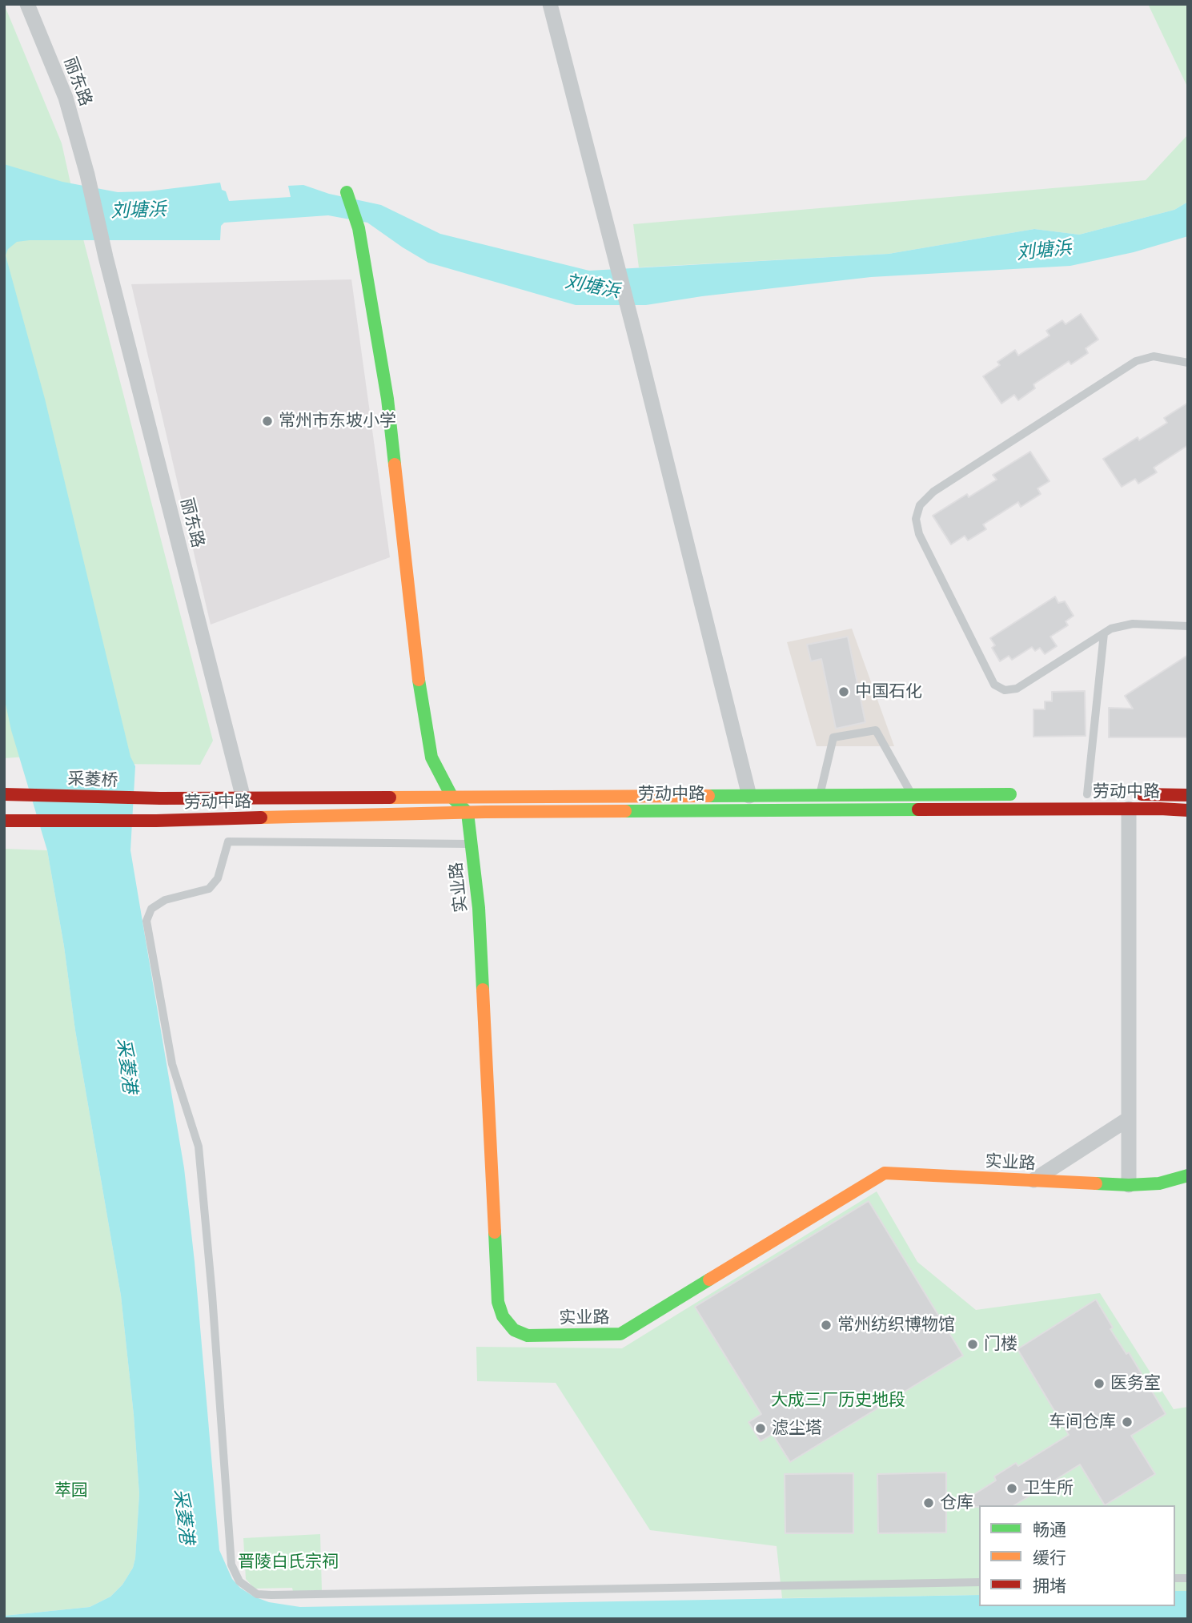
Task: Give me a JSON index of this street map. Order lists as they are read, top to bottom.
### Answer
{
  "streets": {
    "main road": ["采菱桥", "劳动中路", "实业路"],
    "street": ["丽东路"]
  },
  "crossings": [
    ["丽东路", "劳动中路"],
    ["采菱桥", "劳动中路"],
    ["劳动中路", "实业路"]
  ],
  "water": ["刘塘浜", "采菱港"],
  "parks": ["大成三厂历史地段", "萃园", "晋陵白氏宗祠"],
  "places": [
    "常州市东坡小学",
    "中国石化",
    "常州纺织博物馆",
    "门楼",
    "医务室",
    "车间仓库",
    "滤尘塔",
    "卫生所",
    "仓库"
  ],
  "legend": ["畅通", "缓行", "拥堵"]
}
